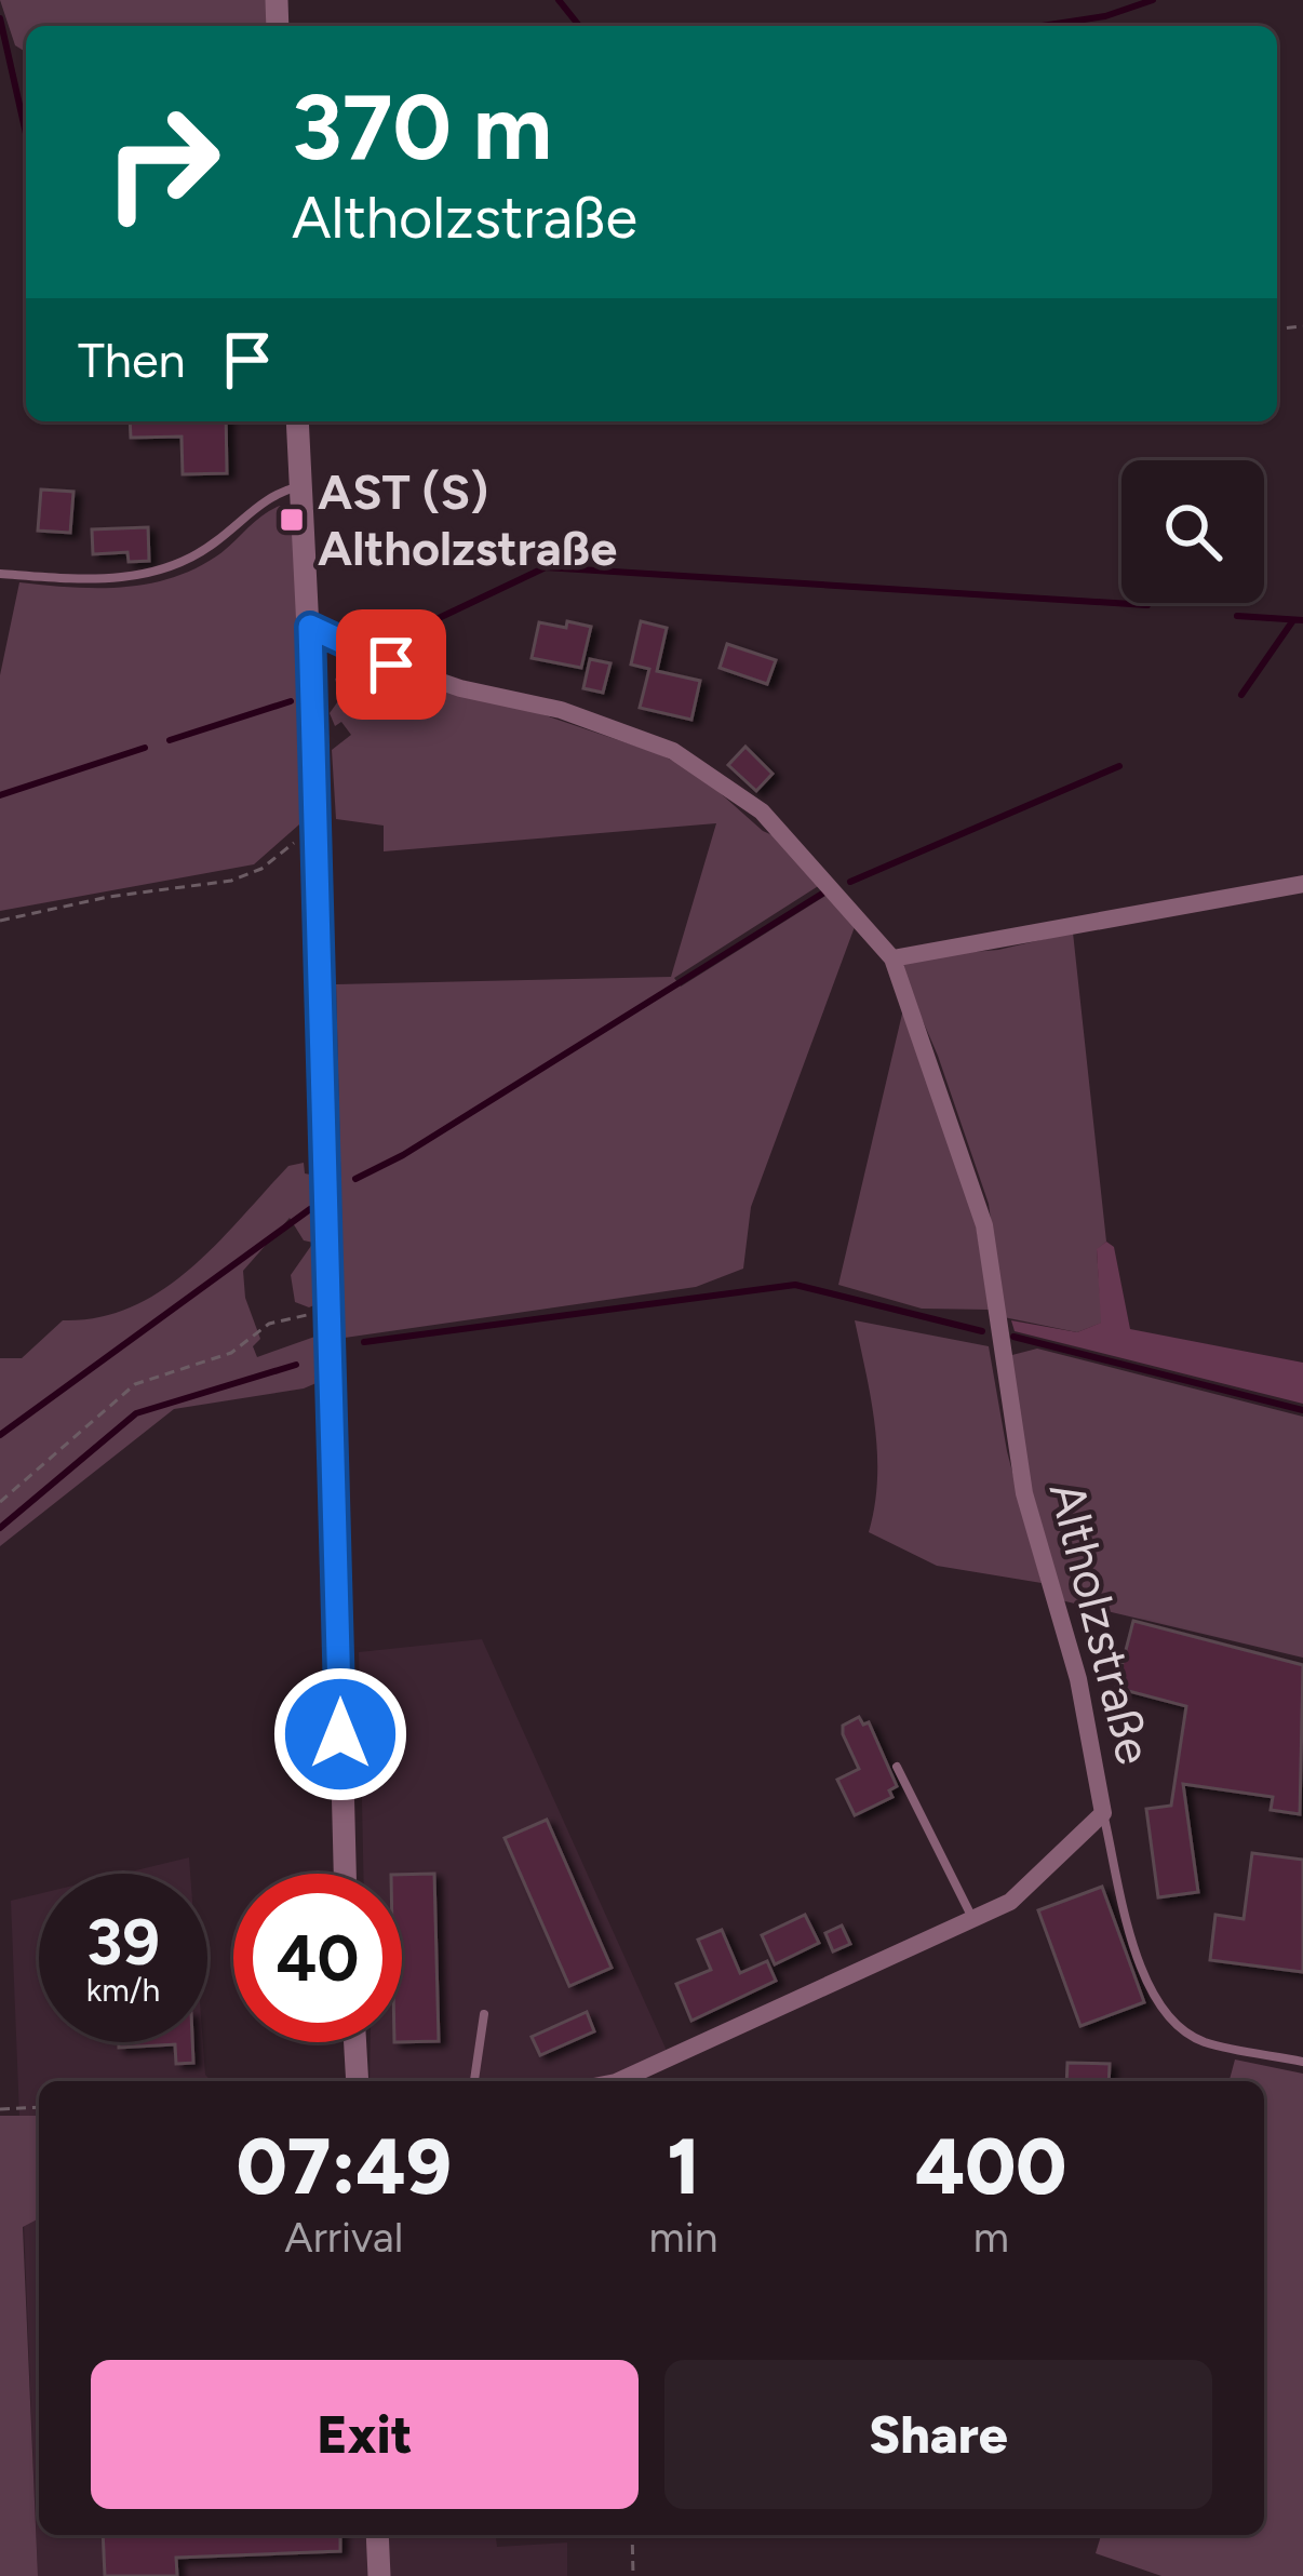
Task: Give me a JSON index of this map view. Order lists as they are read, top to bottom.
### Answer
{
  "streets": {
    "street": ["Altholzstraße"]
  },
  "places": {
    "transit": ["AST (S) Altholzstraße"]
  },
  "page": {
    "turn": ["370 m", "Altholzstraße"],
    "then": "Then",
    "speed": "39 km/h",
    "limit": "40",
    "eta": [
      "07:49",
      "Arrival",
      "1",
      "min",
      "400",
      "m"
    ],
    "buttons": ["Exit", "Share"]
  }
}
